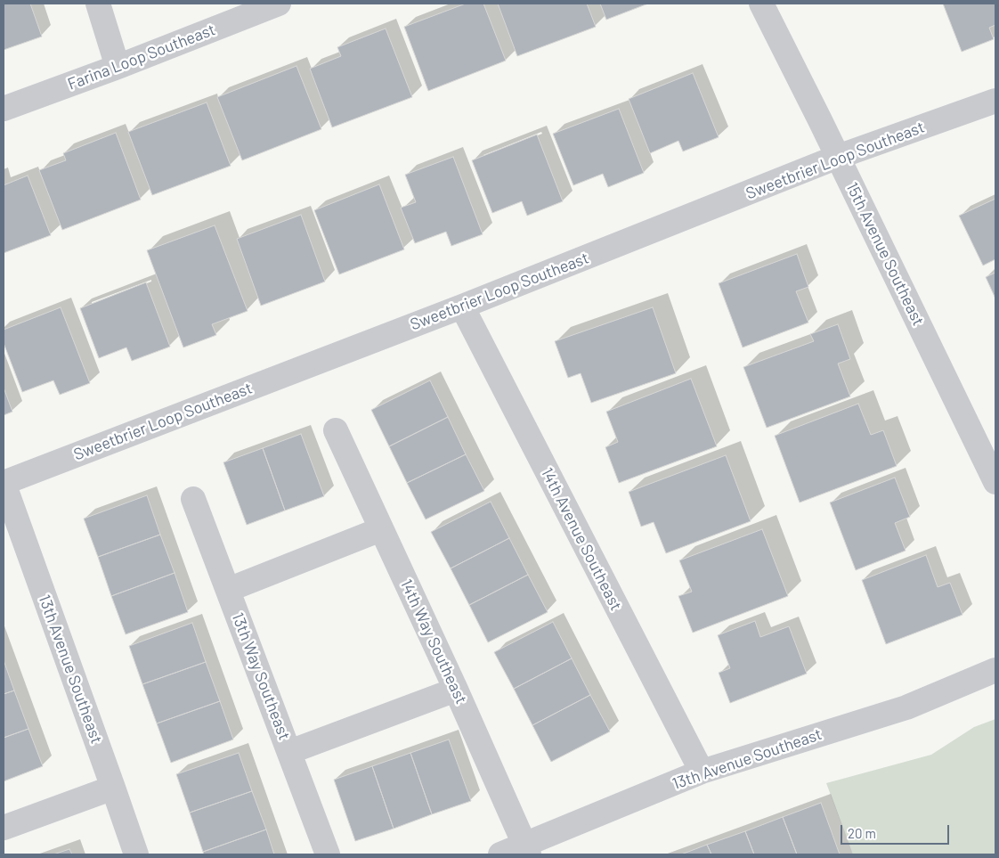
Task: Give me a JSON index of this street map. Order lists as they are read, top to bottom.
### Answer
{
  "streets": {
    "street": [
      "Farina Loop Southeast",
      "Sweetbrier Loop Southeast",
      "15th Avenue Southeast",
      "14th Avenue Southeast",
      "14th Way Southeast",
      "13th Avenue Southeast",
      "13th Way Southeast"
    ]
  },
  "crossings": [
    ["Sweetbrier Loop Southeast", "15th Avenue Southeast"],
    ["Sweetbrier Loop Southeast", "14th Avenue Southeast"],
    ["Sweetbrier Loop Southeast", "13th Avenue Southeast"],
    ["14th Avenue Southeast", "13th Avenue Southeast"],
    ["14th Way Southeast", "13th Avenue Southeast"]
  ],
  "scale_bar": "20 m"
}
